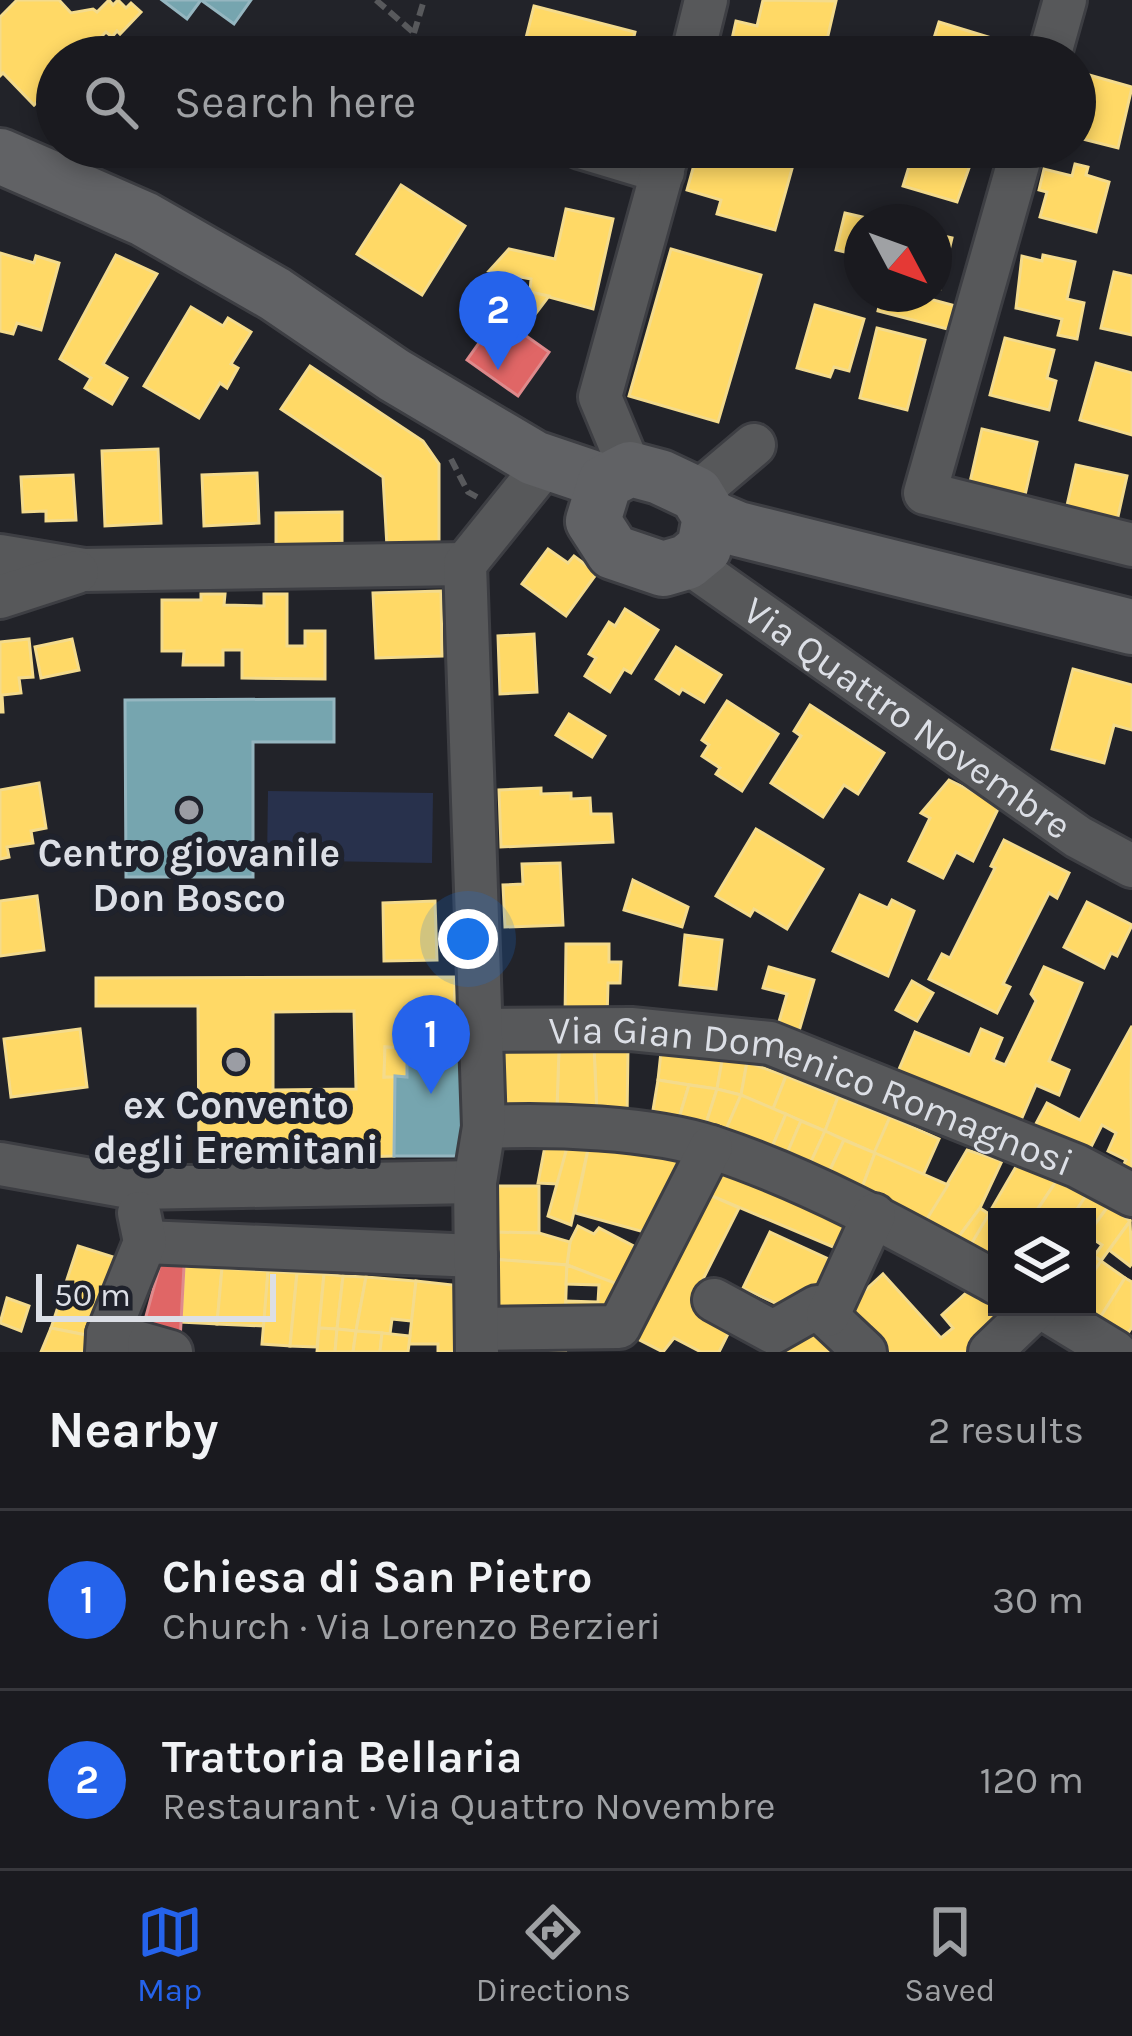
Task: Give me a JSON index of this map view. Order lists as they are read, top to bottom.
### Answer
{
  "streets": {
    "main road": ["Via Quattro Novembre"],
    "street": ["Via Gian Domenico Romagnosi"]
  },
  "places": ["Centro giovanile Don Bosco", "ex Convento degli Eremitani"],
  "scale_bar": "50 m",
  "north": "bottom right",
  "page": {
    "search": "Search here",
    "pins": ["2", "1"],
    "scale": "50 m",
    "heading": ["Nearby", "2 results"],
    "list": [
      {
        "mark": "1",
        "name": "Chiesa di San Pietro",
        "note": "Church · Via Lorenzo Berzieri",
        "value": "30 m"
      },
      {
        "mark": "2",
        "name": "Trattoria Bellaria",
        "note": "Restaurant · Via Quattro Novembre",
        "value": "120 m"
      }
    ],
    "nav": ["Map", "Directions", "Saved"]
  }
}
